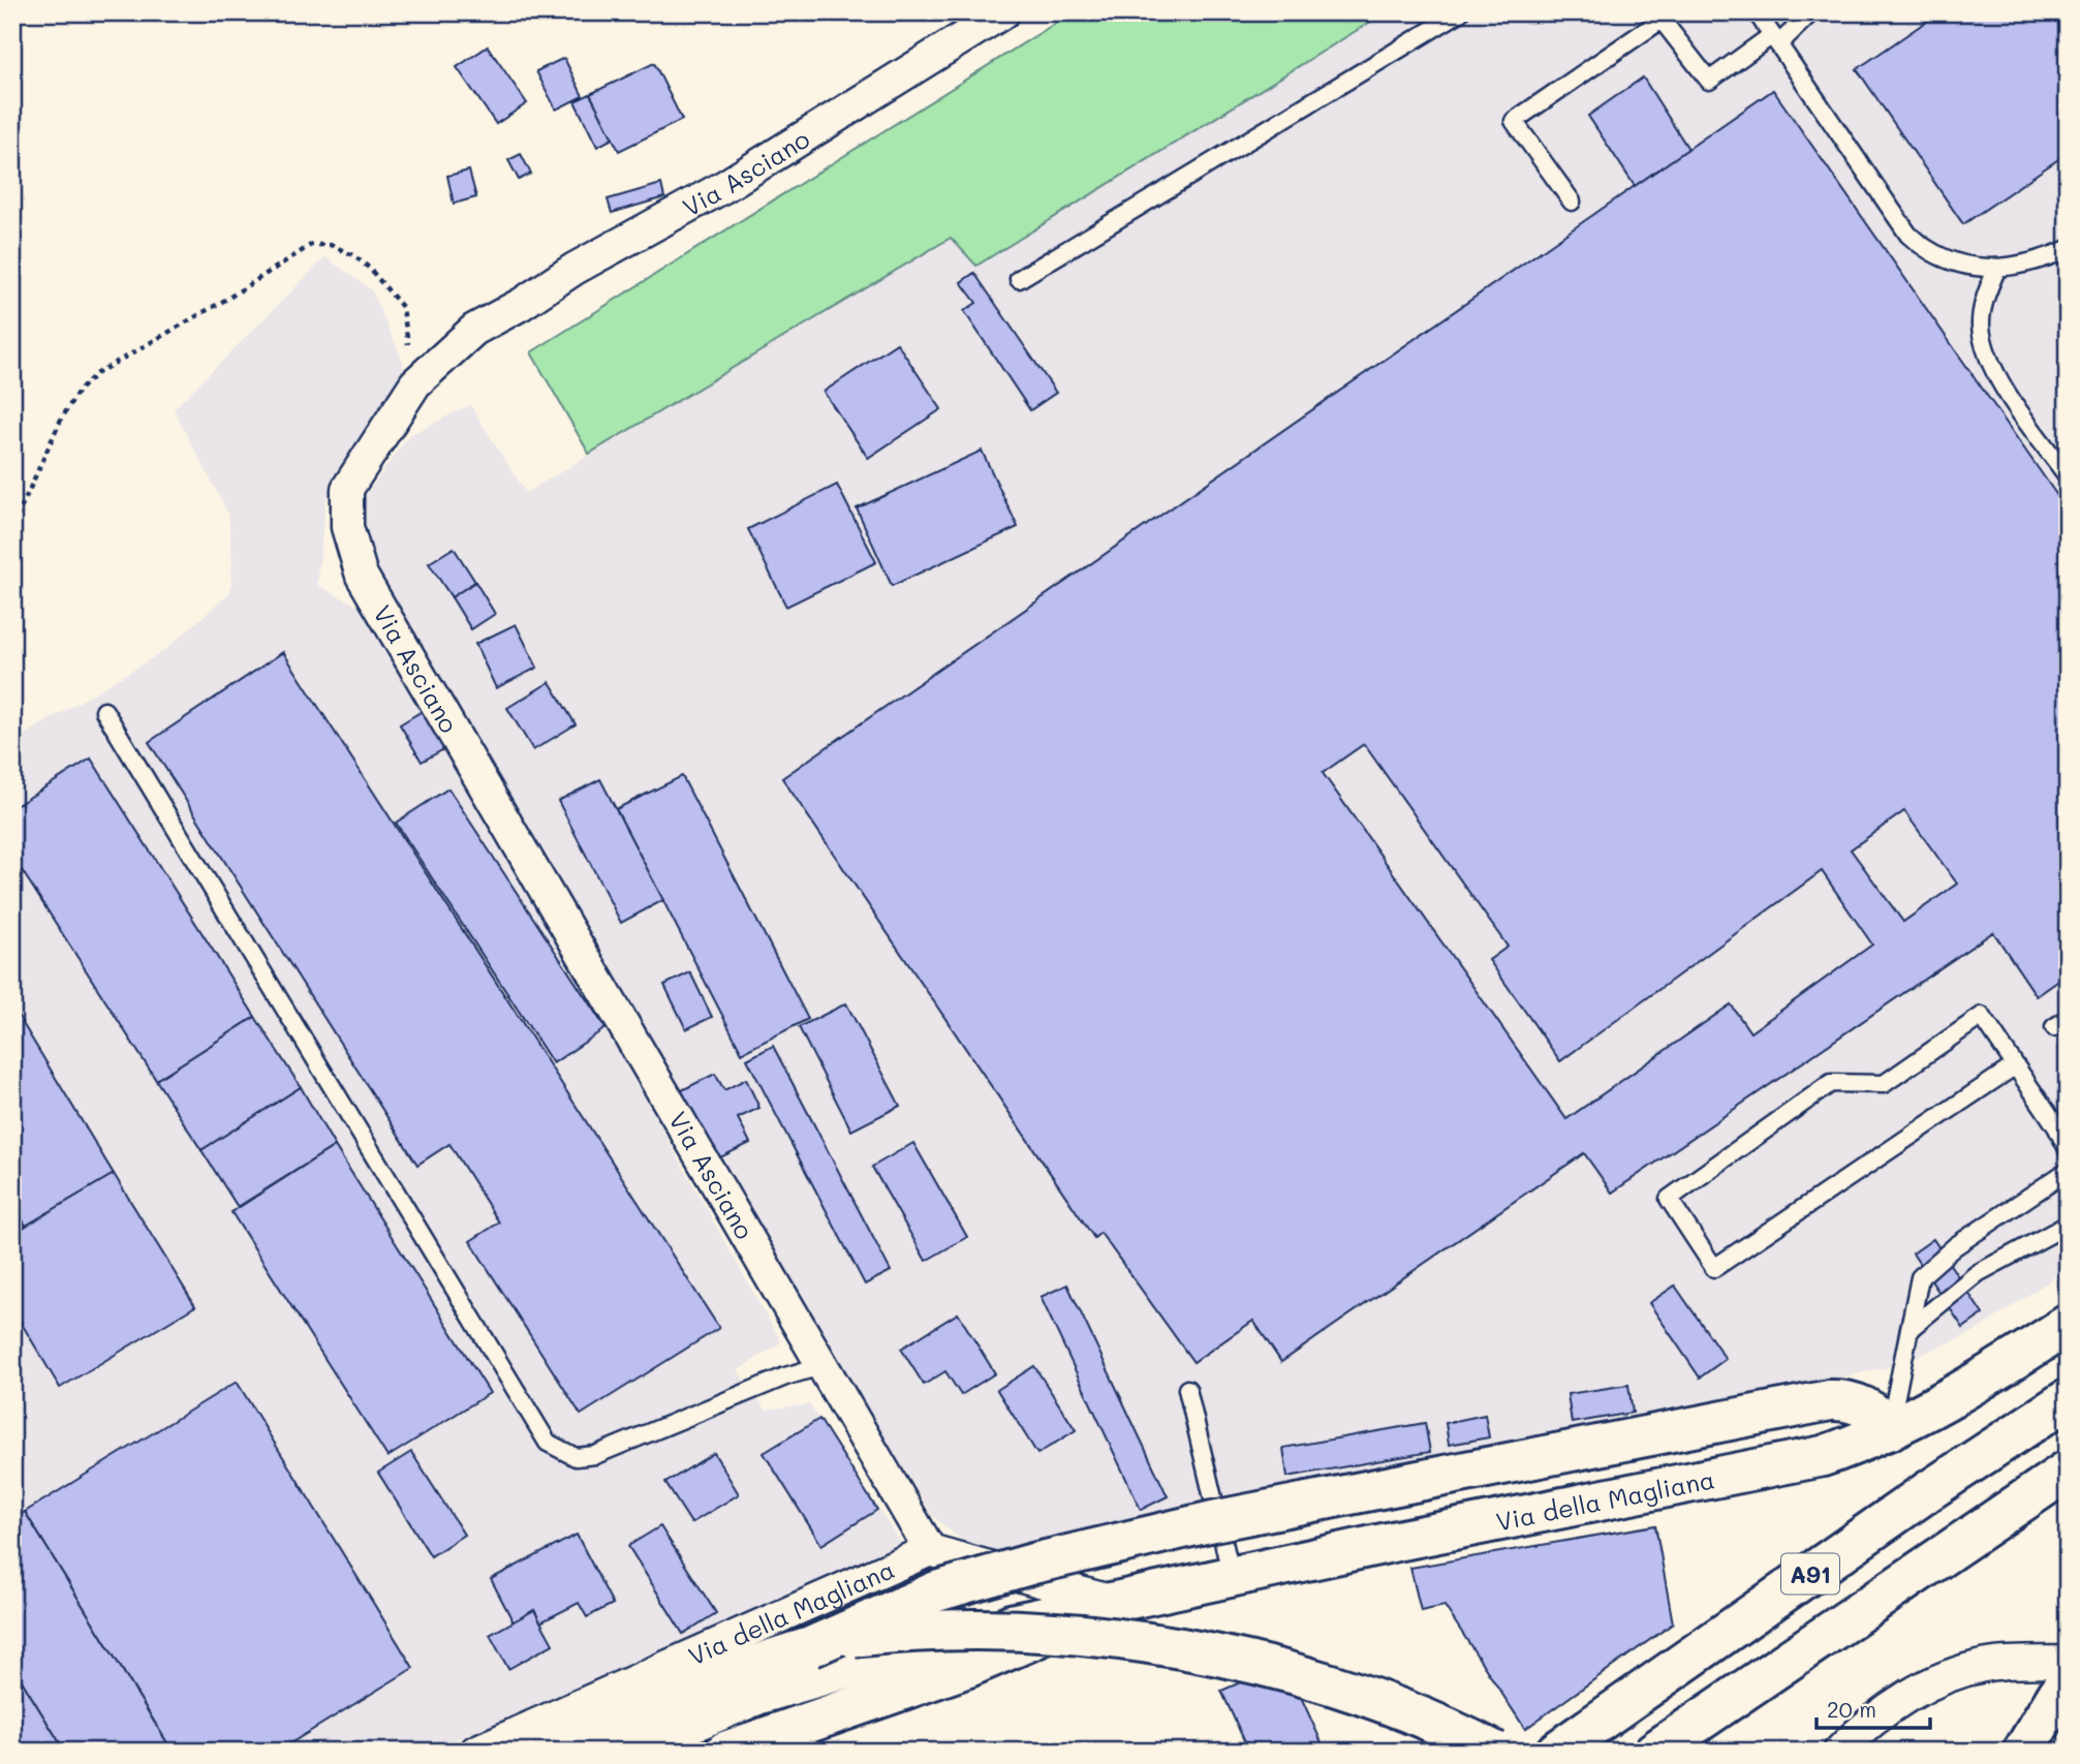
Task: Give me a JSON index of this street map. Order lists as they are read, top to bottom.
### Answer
{
  "streets": {
    "main road": ["Via della Magliana", "A91"],
    "street": ["Via Asciano"]
  },
  "crossings": [
    ["Via Asciano", "Via della Magliana"]
  ],
  "scale_bar": "20 m"
}
